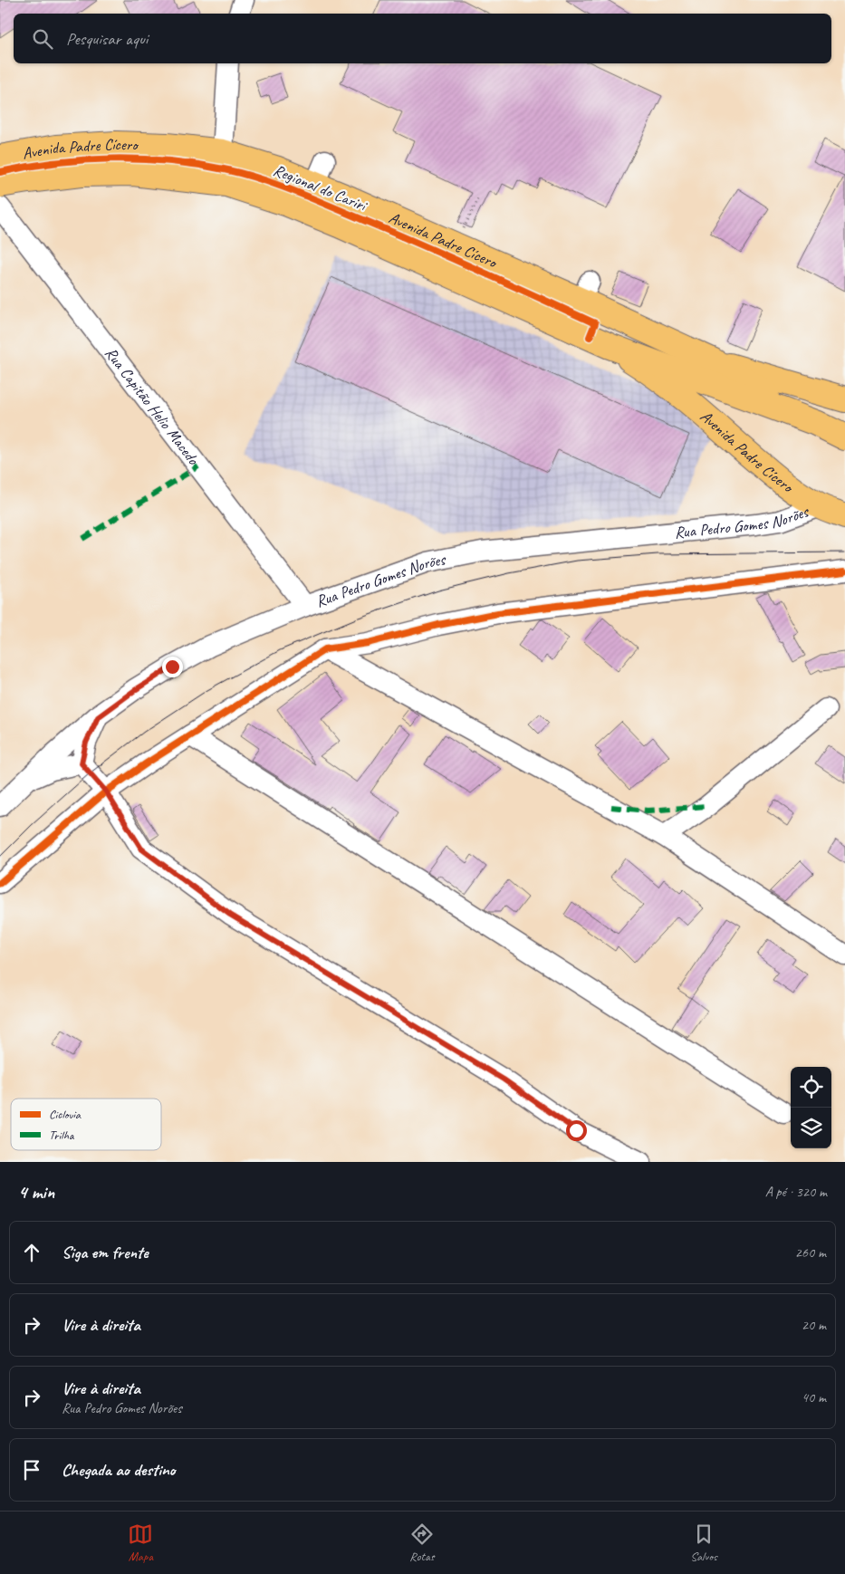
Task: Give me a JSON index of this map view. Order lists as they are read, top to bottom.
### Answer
{
  "streets": {
    "main road": ["Avenida Padre Cícero"],
    "street": ["Rua Capitão Helio Macedo", "Rua Pedro Gomes Norões"],
    "cycle path": ["Regional do Cariri"]
  },
  "crossings": [
    ["Avenida Padre Cícero", "Rua Pedro Gomes Norões"],
    ["Rua Capitão Helio Macedo", "Rua Pedro Gomes Norões"]
  ],
  "legend": ["Ciclovia", "Trilha"],
  "page": {
    "search": "Pesquisar aqui",
    "heading": ["4 min", "A pé · 320 m"],
    "list": [
      ["Siga em frente", "260 m"],
      ["Vire à direita", "20 m"],
      ["Vire à direita", "Rua Pedro Gomes Norões", "40 m"],
      "Chegada ao destino"
    ],
    "nav": ["Mapa", "Rotas", "Salvos"]
  }
}
